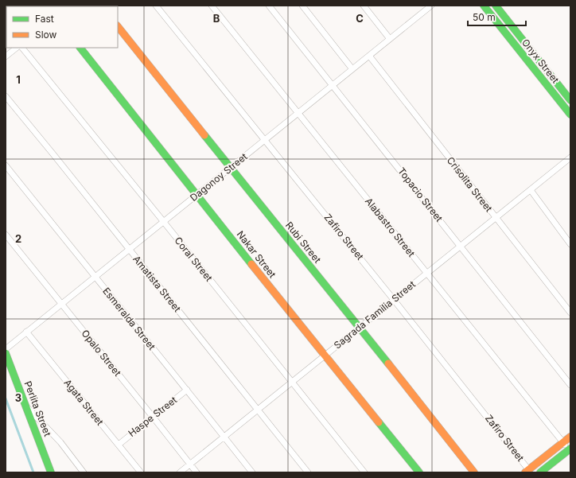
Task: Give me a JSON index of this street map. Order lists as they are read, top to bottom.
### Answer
{
  "streets": {
    "street": [
      "Onyx Street",
      "Dagonoy Street",
      "Crisolita Street",
      "Topacio Street",
      "Alabastro Street",
      "Zafiro Street",
      "Rubi Street",
      "Nakar Street",
      "Coral Street",
      "Amatista Street",
      "Sagrada Familia Street",
      "Esmeralda Street",
      "Opalo Street",
      "Agata Street",
      "Perlita Street",
      "Haspe Street"
    ]
  },
  "crossings": [
    ["Dagonoy Street", "Crisolita Street"],
    ["Dagonoy Street", "Topacio Street"],
    ["Dagonoy Street", "Alabastro Street"],
    ["Dagonoy Street", "Zafiro Street"],
    ["Dagonoy Street", "Rubi Street"],
    ["Dagonoy Street", "Nakar Street"],
    ["Dagonoy Street", "Coral Street"],
    ["Dagonoy Street", "Amatista Street"],
    ["Dagonoy Street", "Esmeralda Street"],
    ["Dagonoy Street", "Opalo Street"],
    ["Dagonoy Street", "Agata Street"],
    ["Crisolita Street", "Sagrada Familia Street"],
    ["Topacio Street", "Sagrada Familia Street"],
    ["Alabastro Street", "Sagrada Familia Street"],
    ["Zafiro Street", "Sagrada Familia Street"],
    ["Rubi Street", "Sagrada Familia Street"],
    ["Nakar Street", "Sagrada Familia Street"],
    ["Coral Street", "Sagrada Familia Street"],
    ["Amatista Street", "Sagrada Familia Street"],
    ["Sagrada Familia Street", "Esmeralda Street"],
    ["Sagrada Familia Street", "Opalo Street"],
    ["Esmeralda Street", "Haspe Street"],
    ["Opalo Street", "Haspe Street"],
    ["Agata Street", "Haspe Street"]
  ],
  "legend": ["Fast", "Slow"],
  "scale_bar": "50 m",
  "grid": {
    "columns": ["B", "C"],
    "rows": ["1", "2", "3"]
  }
}
